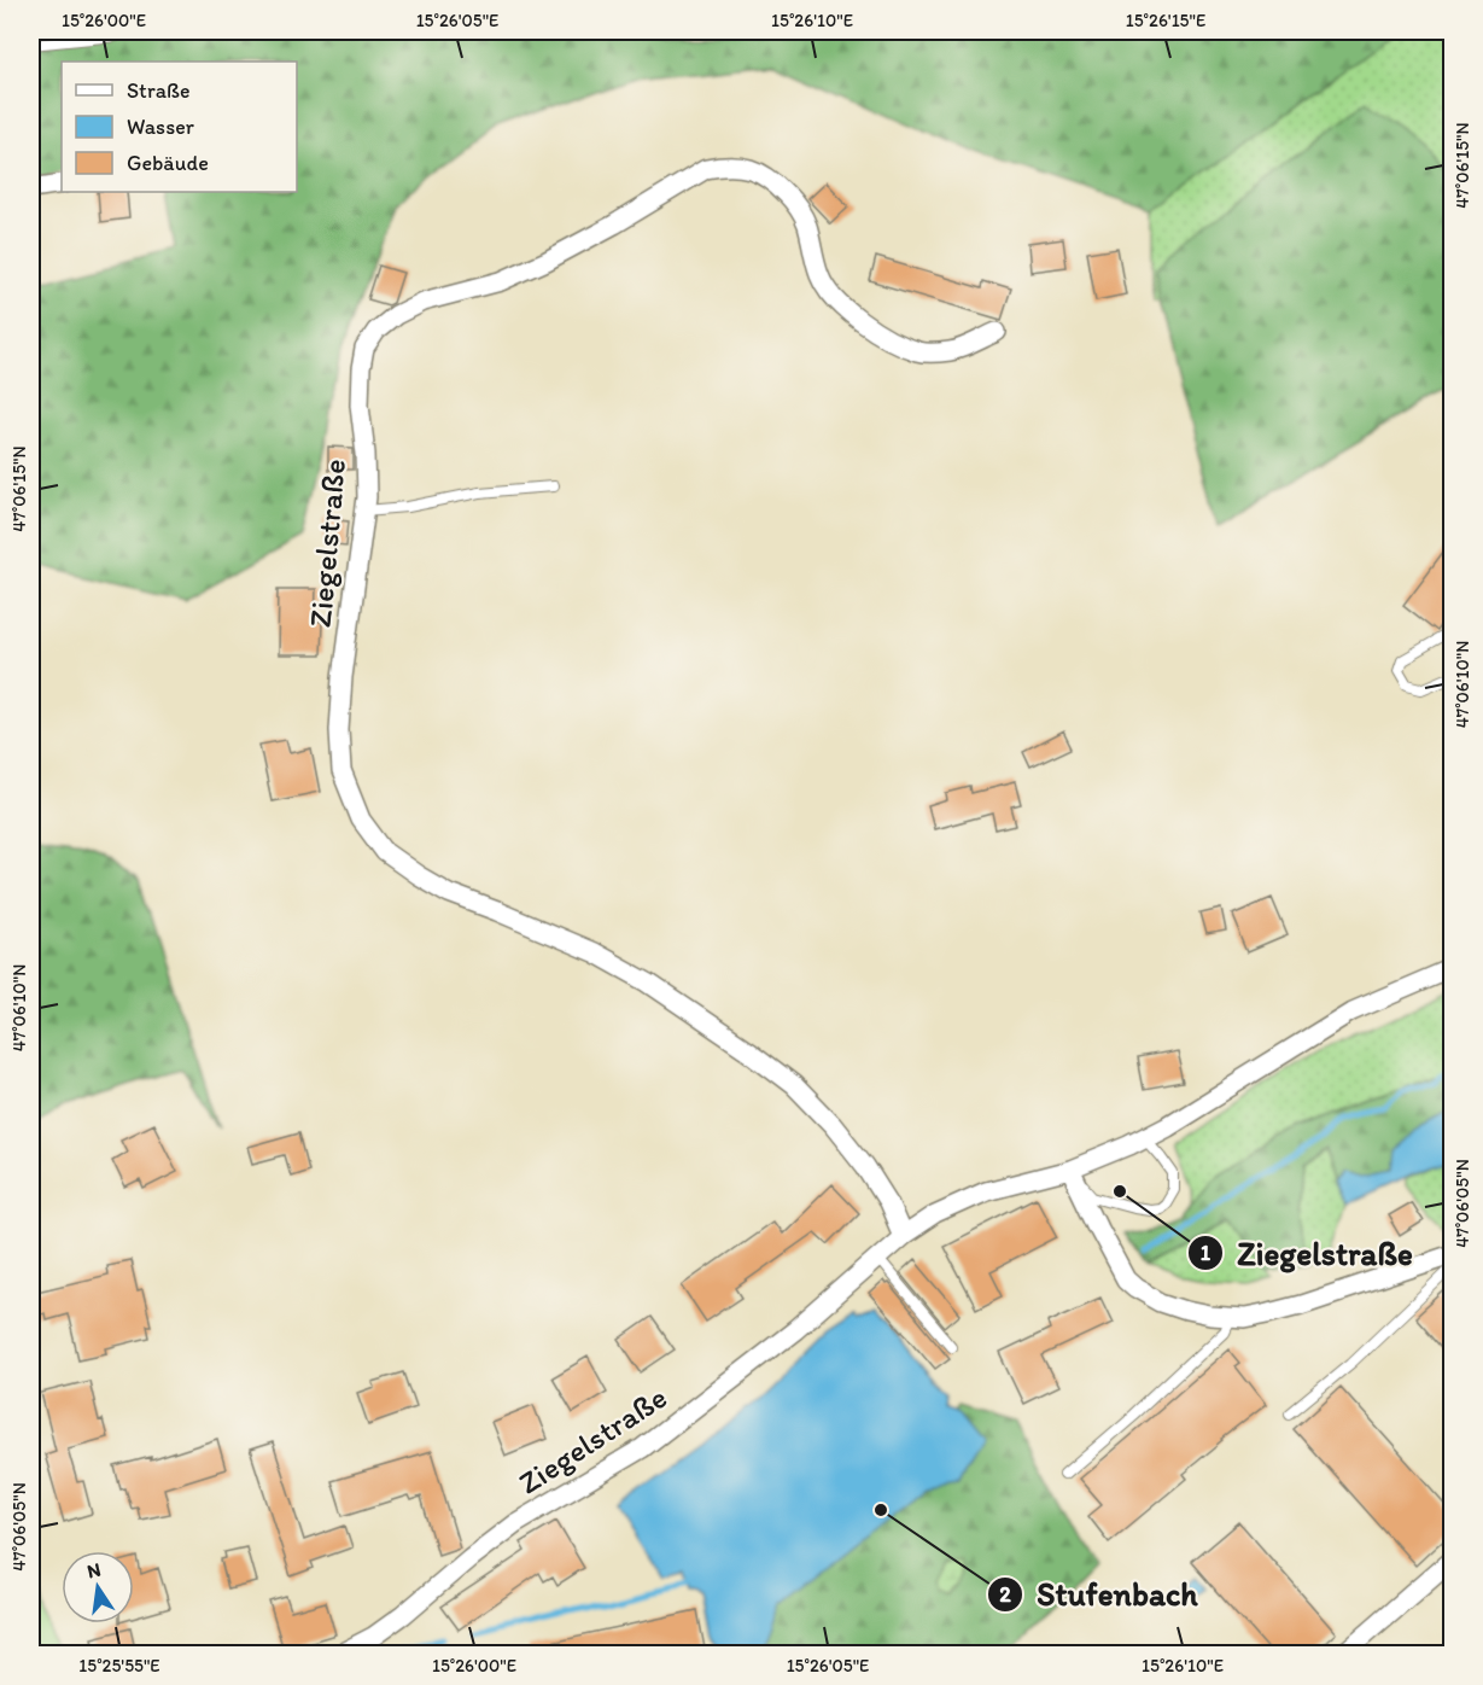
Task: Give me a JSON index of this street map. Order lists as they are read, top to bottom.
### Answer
{
  "streets": {
    "street": ["Ziegelstraße"]
  },
  "places": ["Ziegelstraße", "Stufenbach"],
  "legend": ["Straße", "Wasser", "Gebäude"],
  "north": "top",
  "coordinates": [
    "15°26'00\"E",
    "15°26'05\"E",
    "15°26'10\"E",
    "15°26'15\"E",
    "47°06'15\"N",
    "47°06'10\"N",
    "47°06'05\"N",
    "15°25'55\"E"
  ]
}
